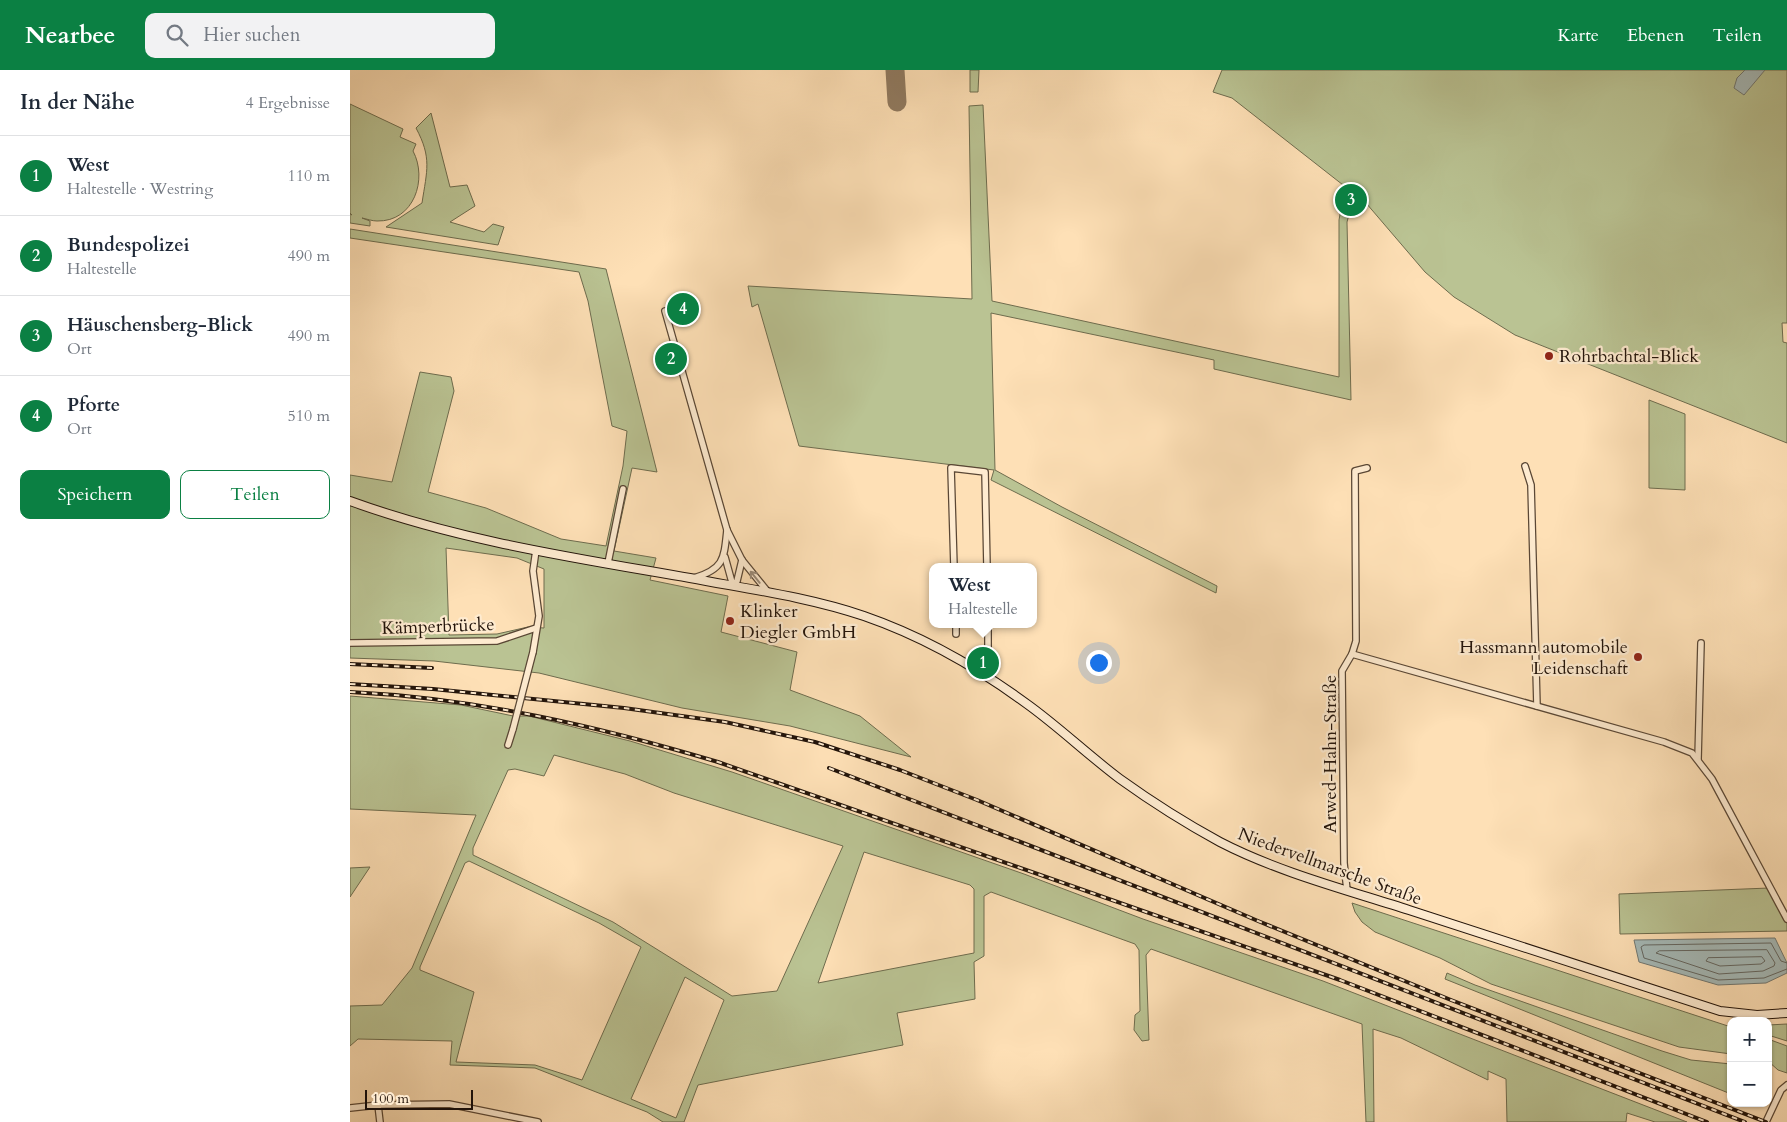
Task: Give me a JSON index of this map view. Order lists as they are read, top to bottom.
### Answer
{
  "streets": {
    "main road": ["Niedervellmarsche Straße"],
    "street": ["Kämperbrücke", "Arwed-Hahn-Straße"]
  },
  "crossings": [
    ["Arwed-Hahn-Straße", "Niedervellmarsche Straße"]
  ],
  "places": ["Rohrbachtal-Blick", "Klinker Diegler GmbH", "Hassmann automobile Leidenschaft"],
  "scale_bar": "100 m",
  "page": {
    "header": "Nearbee",
    "search": "Hier suchen",
    "nav": ["Karte", "Ebenen", "Teilen"],
    "heading": ["In der Nähe", "4 Ergebnisse"],
    "list": [
      {
        "mark": "1",
        "name": "West",
        "note": "Haltestelle · Westring",
        "value": "110 m"
      },
      {
        "mark": "2",
        "name": "Bundespolizei",
        "note": "Haltestelle",
        "value": "490 m"
      },
      {
        "mark": "3",
        "name": "Häuschensberg-Blick",
        "note": "Ort",
        "value": "490 m"
      },
      {
        "mark": "4",
        "name": "Pforte",
        "note": "Ort",
        "value": "510 m"
      }
    ],
    "pins": [
      "3",
      "4",
      "2",
      "1"
    ],
    "buttons": ["Speichern", "Teilen"],
    "popup": ["West", "Haltestelle"],
    "map_buttons": ["+", "−"],
    "scale": "100 m"
  }
}
